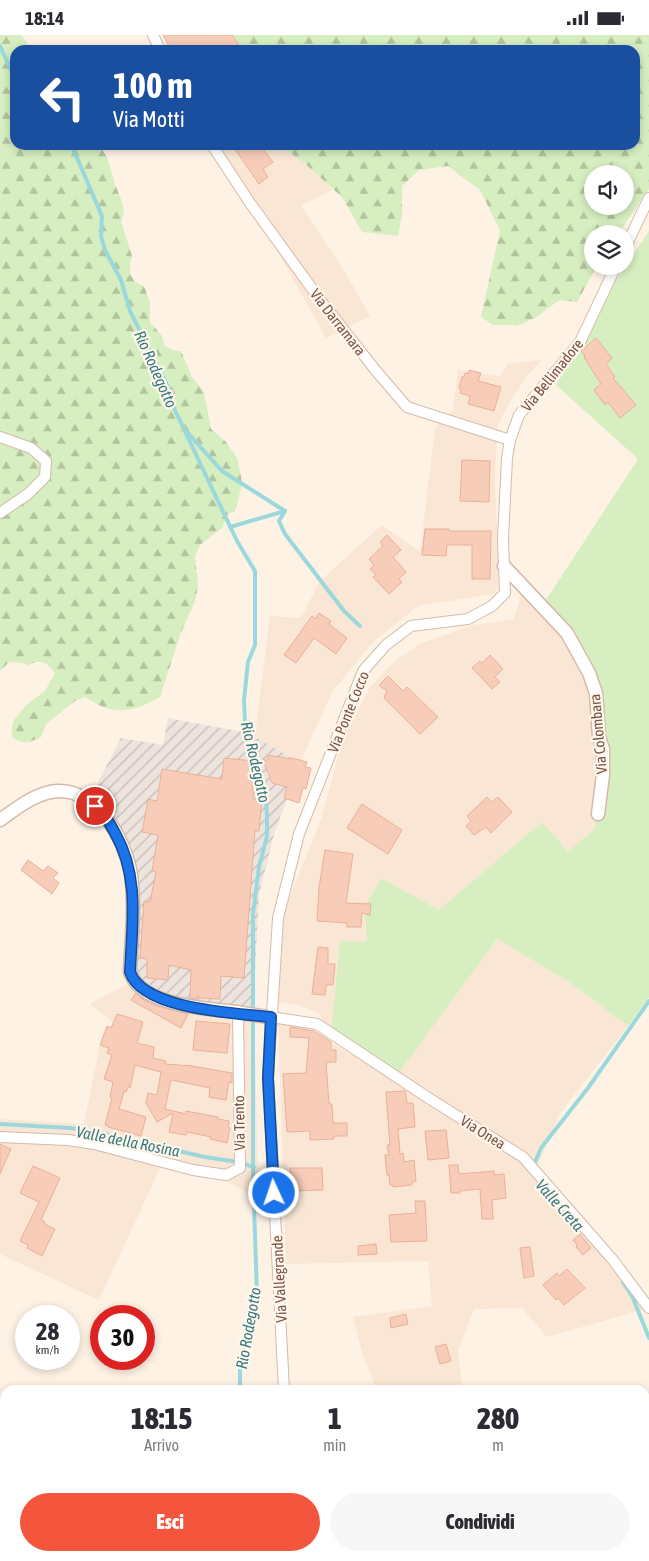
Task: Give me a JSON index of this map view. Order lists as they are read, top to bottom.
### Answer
{
  "streets": {
    "street": [
      "Via Darramara",
      "Via Bellimadore",
      "Via Ponte Cocco",
      "Via Colombara",
      "Via Trento",
      "Via Onea",
      "Via Vallegrande"
    ]
  },
  "crossings": [
    ["Via Darramara", "Via Bellimadore"],
    ["Via Bellimadore", "Via Ponte Cocco"],
    ["Via Ponte Cocco", "Via Colombara"],
    ["Via Ponte Cocco", "Via Onea"],
    ["Via Ponte Cocco", "Via Vallegrande"],
    ["Via Onea", "Via Vallegrande"]
  ],
  "water": ["Rio Rodegotto", "Valle della Rosina", "Valle Creta"],
  "page": {
    "status": "18:14",
    "turn": ["100 m", "Via Motti"],
    "speed": "28 km/h",
    "limit": "30",
    "eta": [
      "18:15",
      "Arrivo",
      "1",
      "min",
      "280",
      "m"
    ],
    "buttons": ["Esci", "Condividi"]
  }
}
